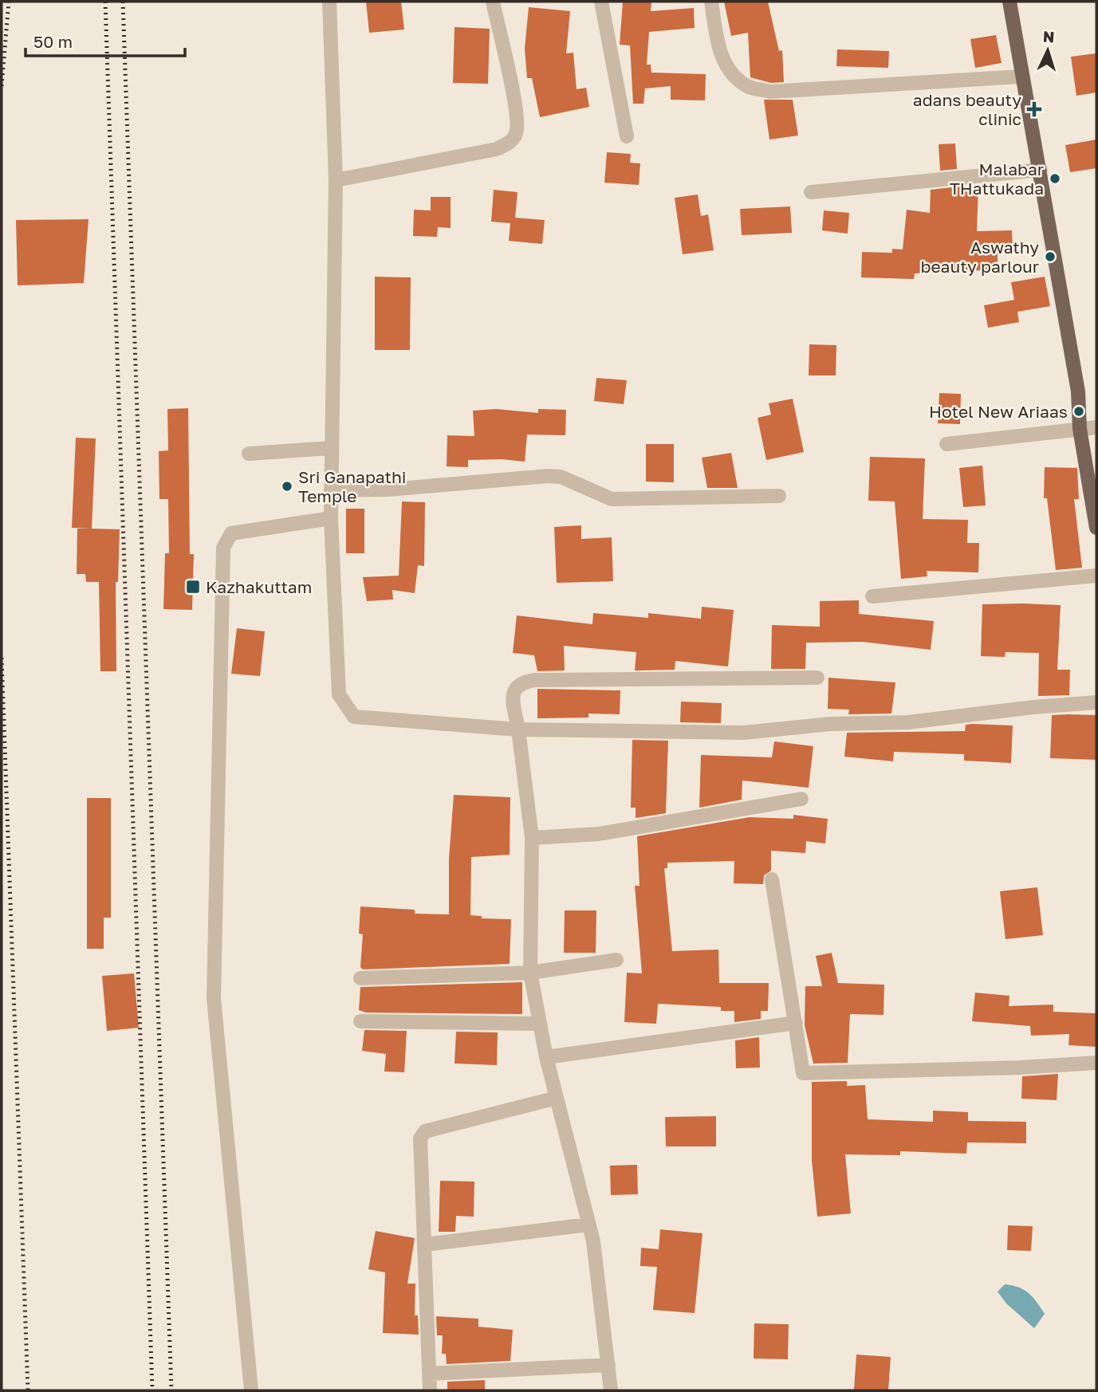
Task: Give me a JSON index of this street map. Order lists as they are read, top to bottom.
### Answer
{
  "places": {
    "health": ["adans beauty clinic"],
    "other": [
      "Malabar THattukada",
      "Aswathy beauty parlour",
      "Hotel New Ariaas",
      "Sri Ganapathi Temple"
    ],
    "transit": ["Kazhakuttam"]
  },
  "scale_bar": "50 m",
  "north": "top"
}
